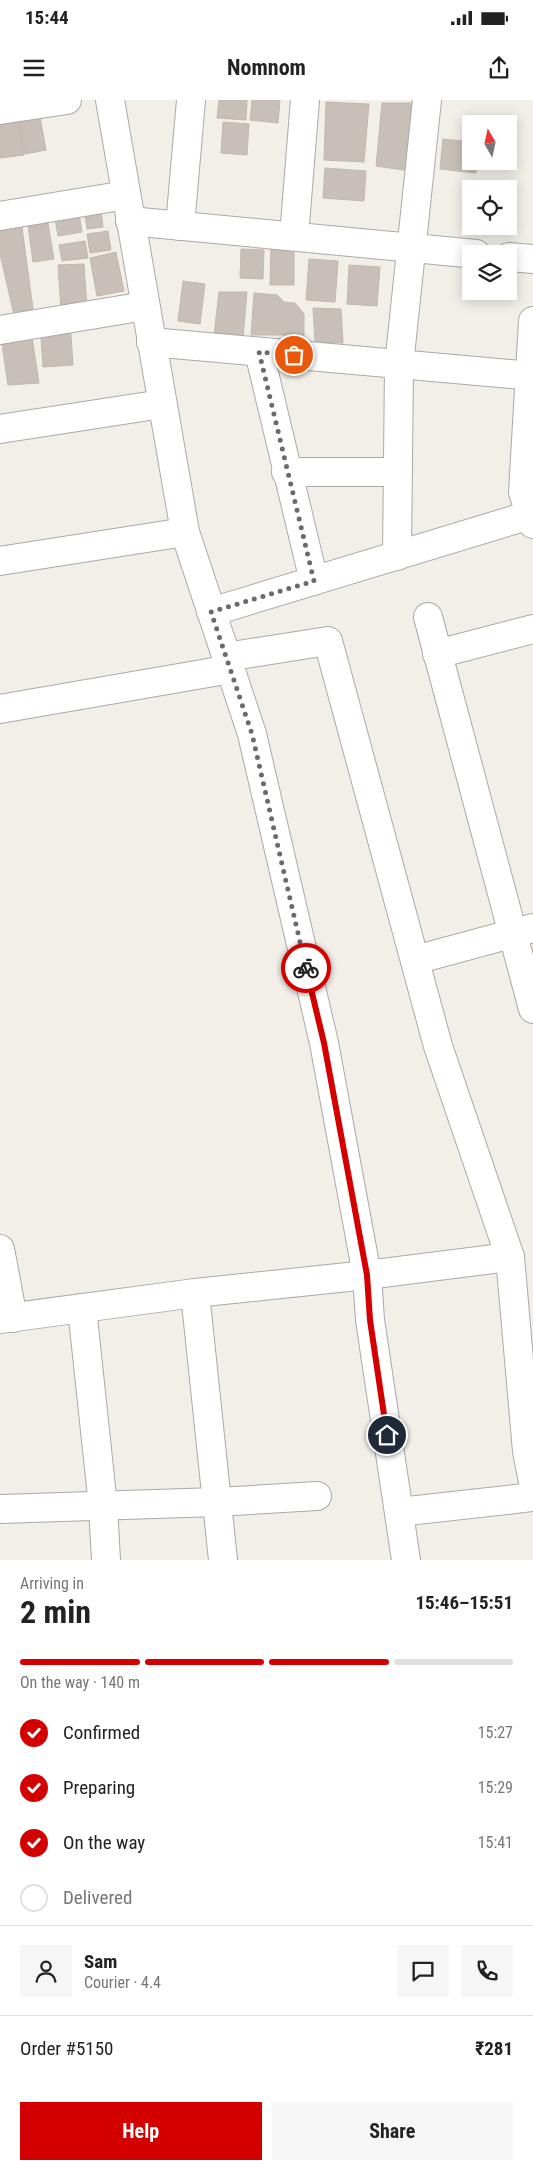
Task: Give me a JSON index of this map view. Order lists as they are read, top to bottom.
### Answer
{
  "north": "top",
  "page": {
    "status": "15:44",
    "header": "Nomnom",
    "heading": ["2 min", "Arriving in", "15:46–15:51"],
    "panel": [
      "Sam",
      "Courier · 4.4",
      "Order #5150",
      "₹281"
    ],
    "bar": "On the way · 140 m",
    "list": [
      ["Confirmed", "15:27"],
      ["Preparing", "15:29"],
      ["On the way", "15:41"],
      "Delivered"
    ],
    "buttons": ["Help", "Share"]
  }
}
